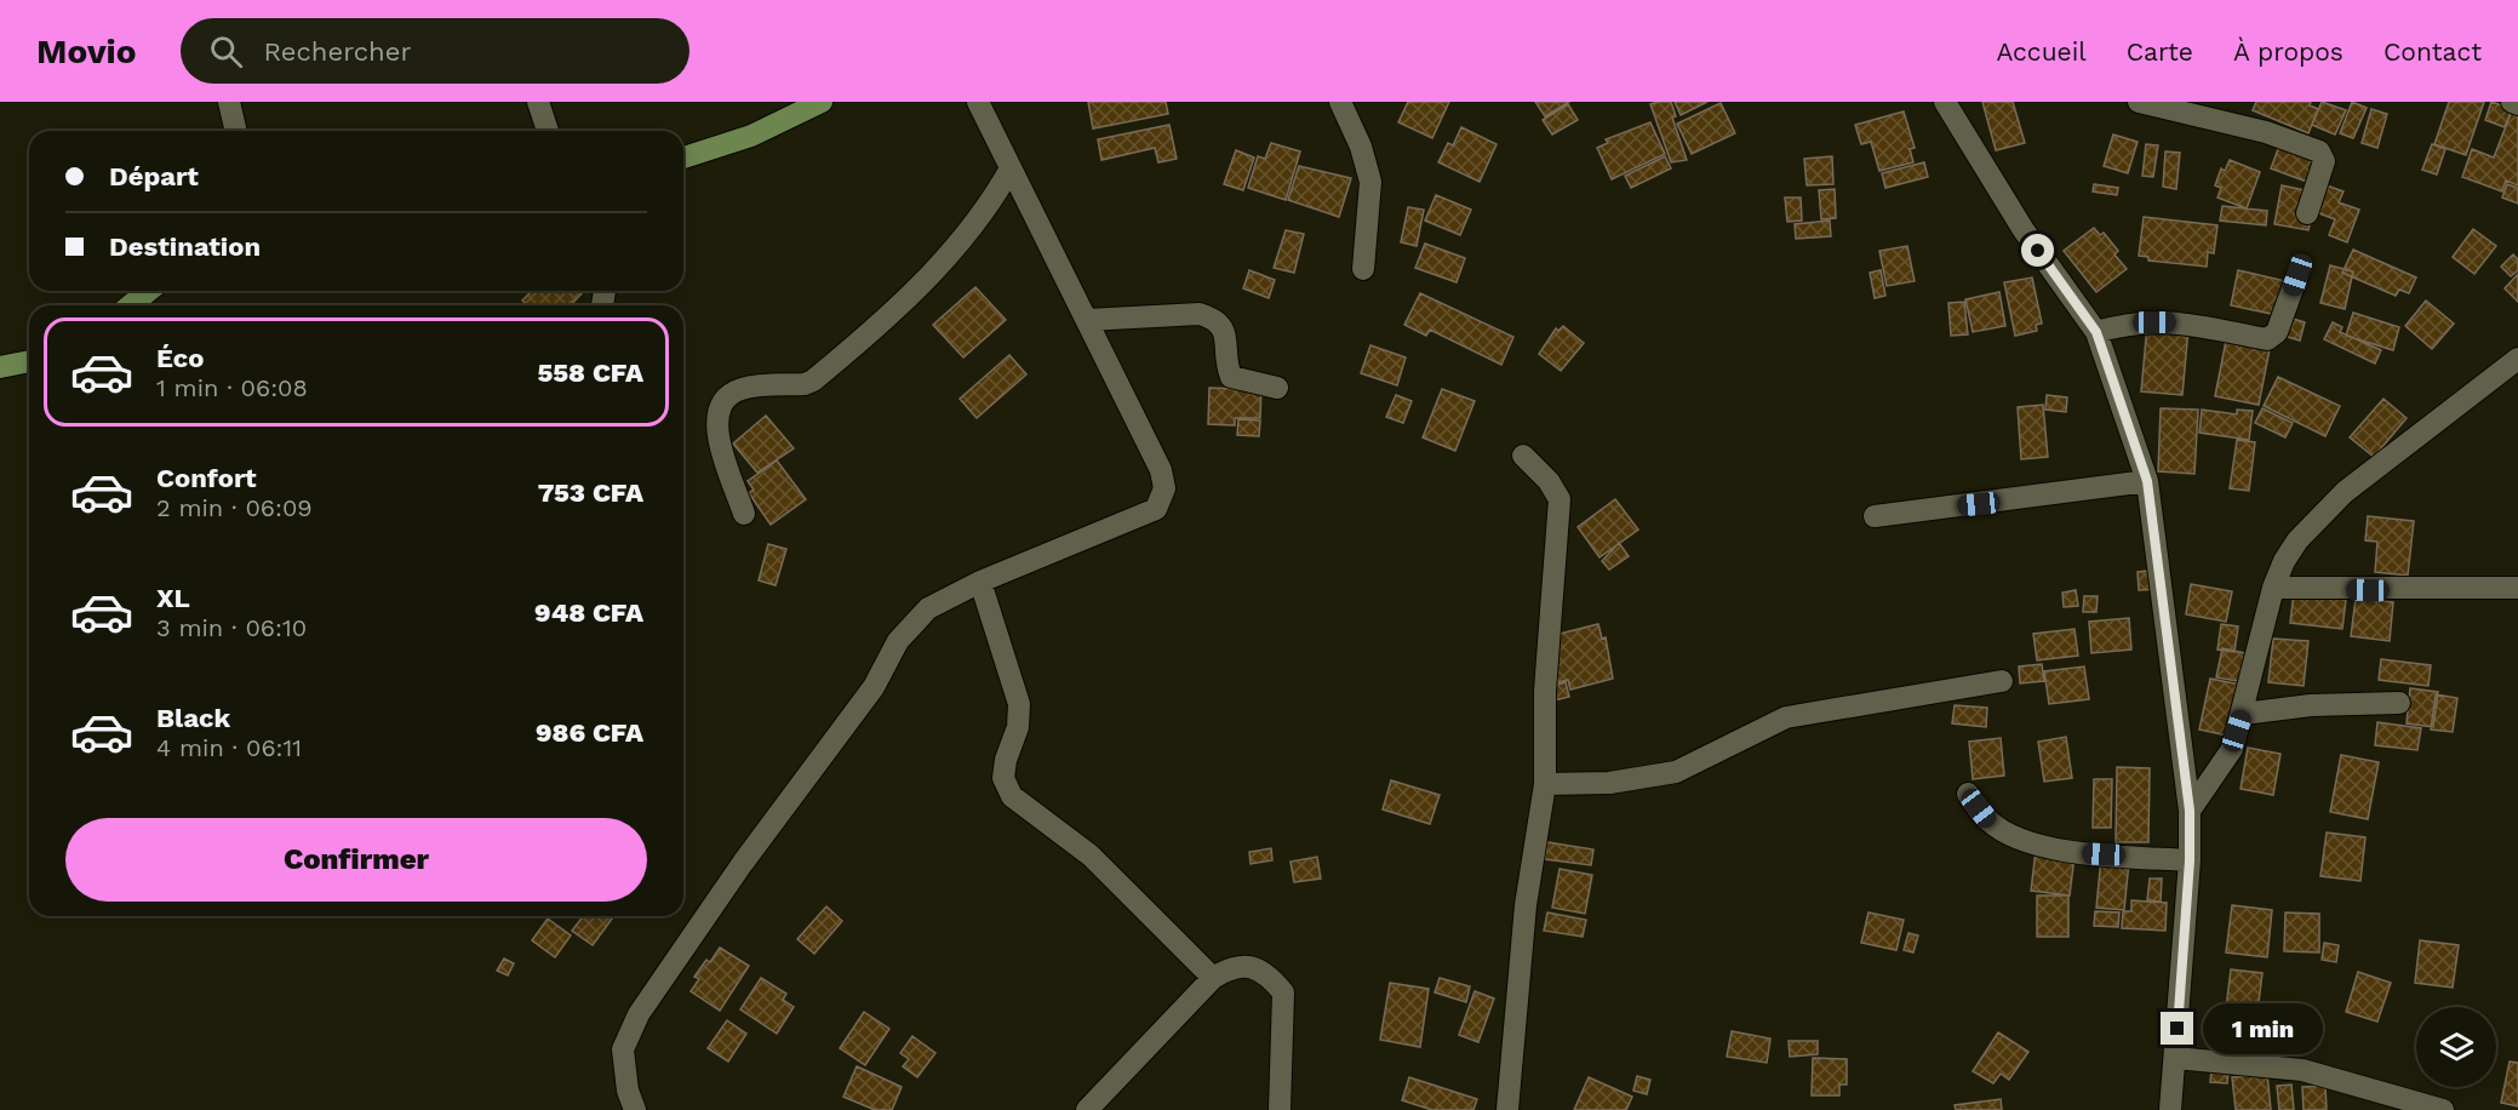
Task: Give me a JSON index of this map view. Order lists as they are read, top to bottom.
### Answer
{
  "page": {
    "header": "Movio",
    "search": "Rechercher",
    "nav": [
      "Accueil",
      "Carte",
      "À propos",
      "Contact"
    ],
    "banner": ["Départ", "Destination"],
    "list": [
      {
        "name": "Éco",
        "note": "1 min · 06:08",
        "value": "558 CFA"
      },
      {
        "name": "Confort",
        "note": "2 min · 06:09",
        "value": "753 CFA"
      },
      {
        "name": "XL",
        "note": "3 min · 06:10",
        "value": "948 CFA"
      },
      {
        "name": "Black",
        "note": "4 min · 06:11",
        "value": "986 CFA"
      }
    ],
    "buttons": "Confirmer",
    "bubble": "1 min"
  }
}
